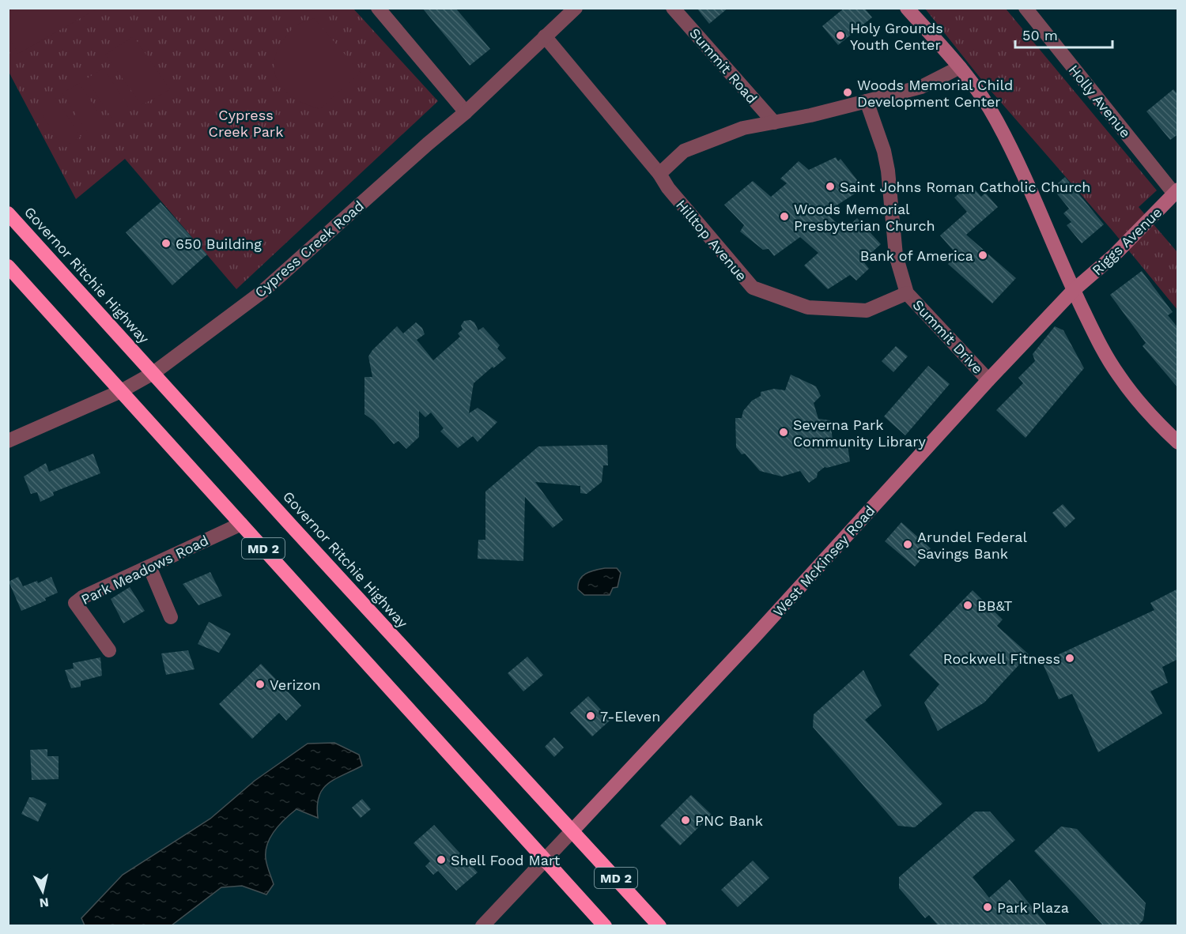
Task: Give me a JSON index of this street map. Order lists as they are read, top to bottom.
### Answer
{
  "streets": {
    "highway": ["Governor Ritchie Highway", "MD 2"],
    "street": [
      "Summit Road",
      "Holly Avenue",
      "Hilltop Avenue",
      "Riggs Avenue",
      "Cypress Creek Road",
      "Summit Drive",
      "West McKinsey Road",
      "Park Meadows Road"
    ]
  },
  "crossings": [
    ["Holly Avenue", "Riggs Avenue"],
    ["Hilltop Avenue", "Cypress Creek Road"],
    ["Hilltop Avenue", "Summit Drive"],
    ["Riggs Avenue", "West McKinsey Road"],
    ["Cypress Creek Road", "Governor Ritchie Highway"],
    ["Cypress Creek Road", "MD 2"],
    ["Governor Ritchie Highway", "West McKinsey Road"],
    ["Summit Drive", "West McKinsey Road"],
    ["MD 2", "Park Meadows Road"]
  ],
  "parks": ["Cypress Creek Park"],
  "places": [
    "Holy Grounds Youth Center",
    "Woods Memorial Child Development Center",
    "Saint Johns Roman Catholic Church",
    "Woods Memorial Presbyterian Church",
    "650 Building",
    "Bank of America",
    "Severna Park Community Library",
    "Arundel Federal Savings Bank",
    "BB&T",
    "Rockwell Fitness",
    "Verizon",
    "7-Eleven",
    "PNC Bank",
    "Shell Food Mart",
    "Park Plaza"
  ],
  "scale_bar": "50 m",
  "north": "bottom"
}
